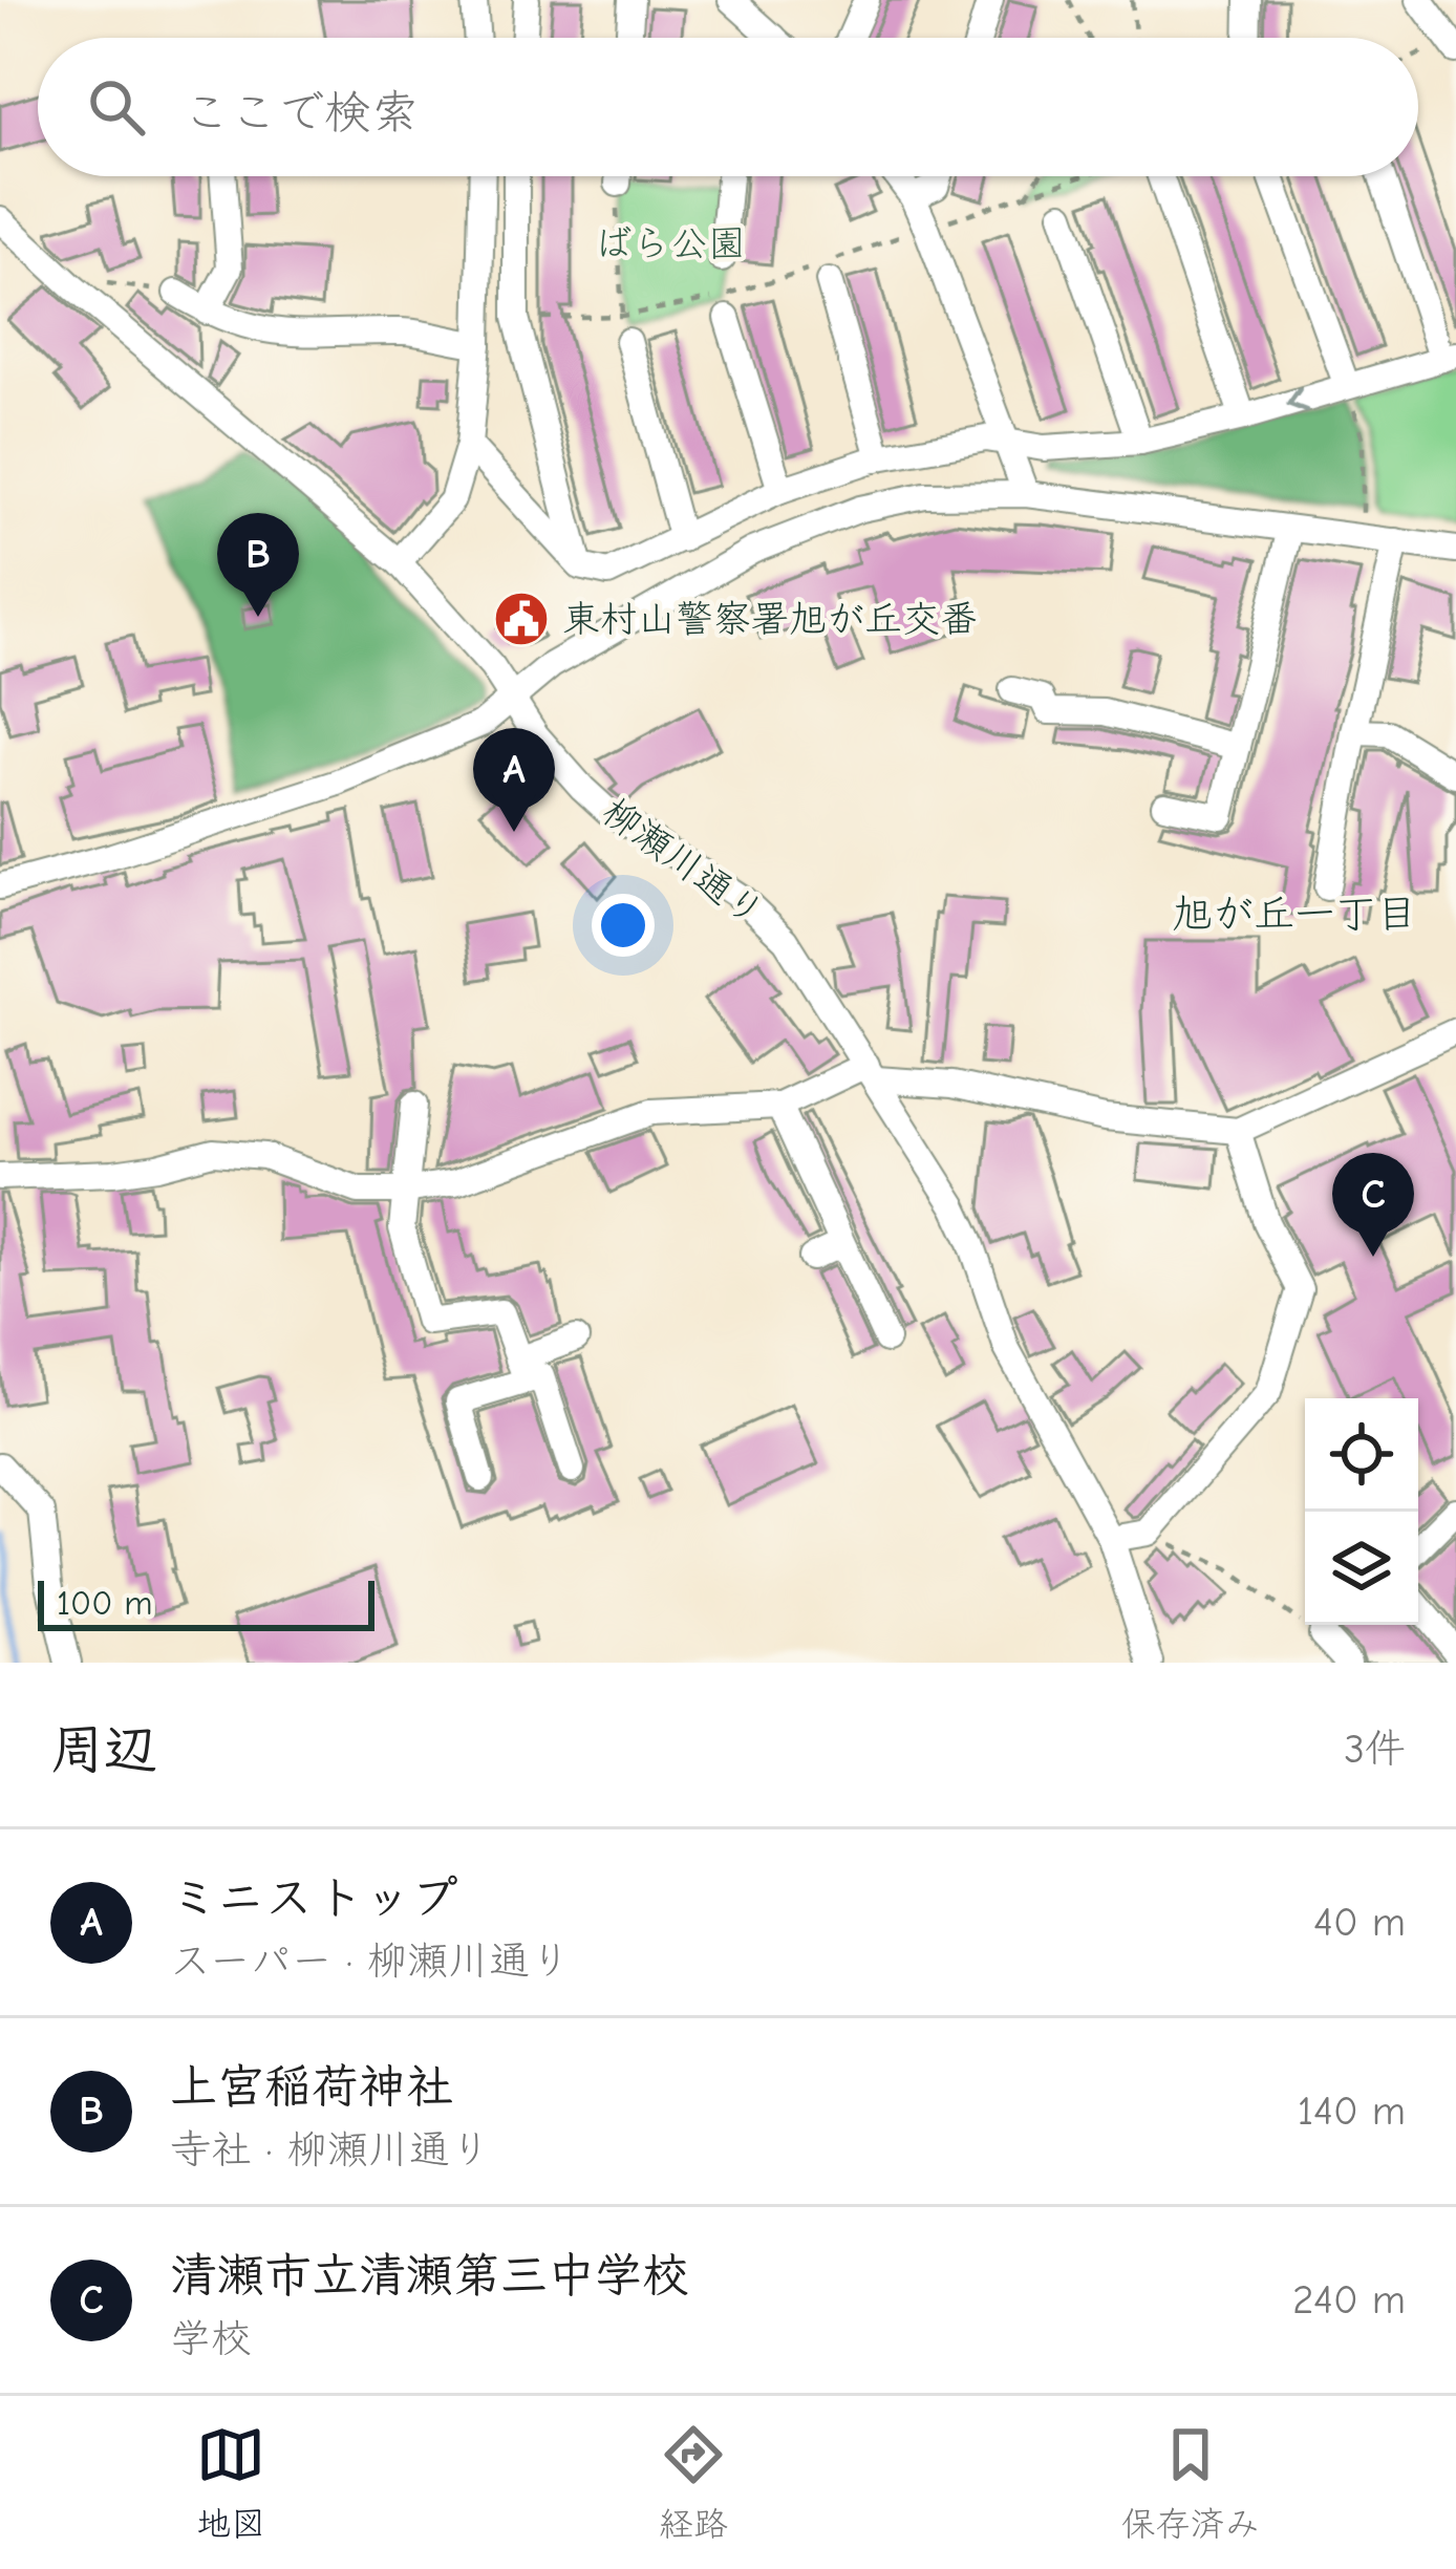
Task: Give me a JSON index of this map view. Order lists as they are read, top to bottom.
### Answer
{
  "streets": {
    "street": ["柳瀬川通り"]
  },
  "districts": ["旭が丘一丁目"],
  "parks": ["ばら公園"],
  "places": {
    "public building": ["東村山警察署旭が丘交番"]
  },
  "scale_bar": "100 m",
  "page": {
    "search": "ここで検索",
    "pins": ["B", "A", "C"],
    "scale": "100 m",
    "heading": ["周辺", "3件"],
    "list": [
      {
        "mark": "A",
        "name": "ミニストップ",
        "note": "スーパー · 柳瀬川通り",
        "value": "40 m"
      },
      {
        "mark": "B",
        "name": "上宮稲荷神社",
        "note": "寺社 · 柳瀬川通り",
        "value": "140 m"
      },
      {
        "mark": "C",
        "name": "清瀬市立清瀬第三中学校",
        "note": "学校",
        "value": "240 m"
      }
    ],
    "nav": ["地図", "経路", "保存済み"]
  }
}
